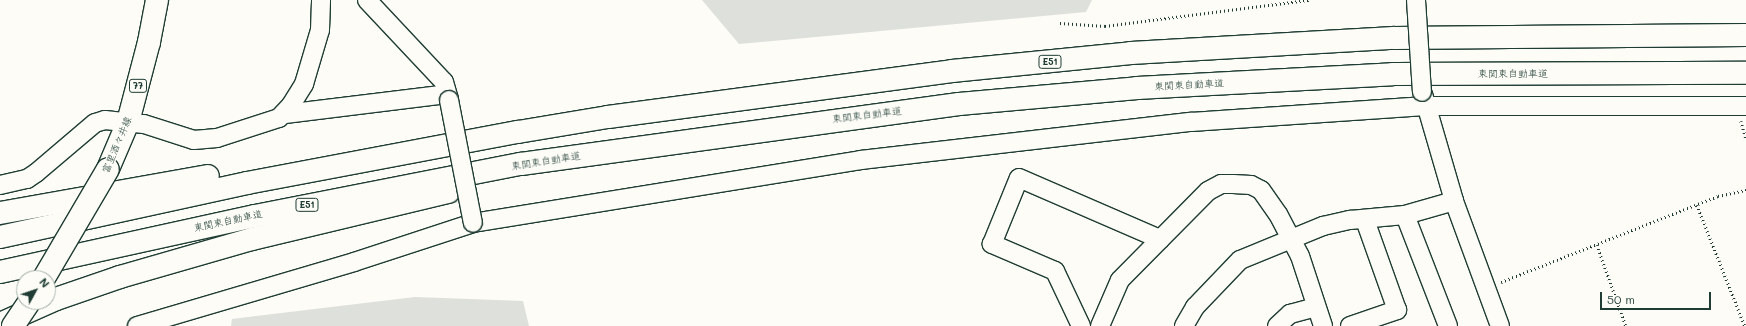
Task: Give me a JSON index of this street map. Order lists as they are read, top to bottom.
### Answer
{
  "streets": {
    "main road": [
      "E51",
      "東関東自動車道",
      "77",
      "富里酒々井線"
    ]
  },
  "scale_bar": "50 m",
  "north": "top right"
}
